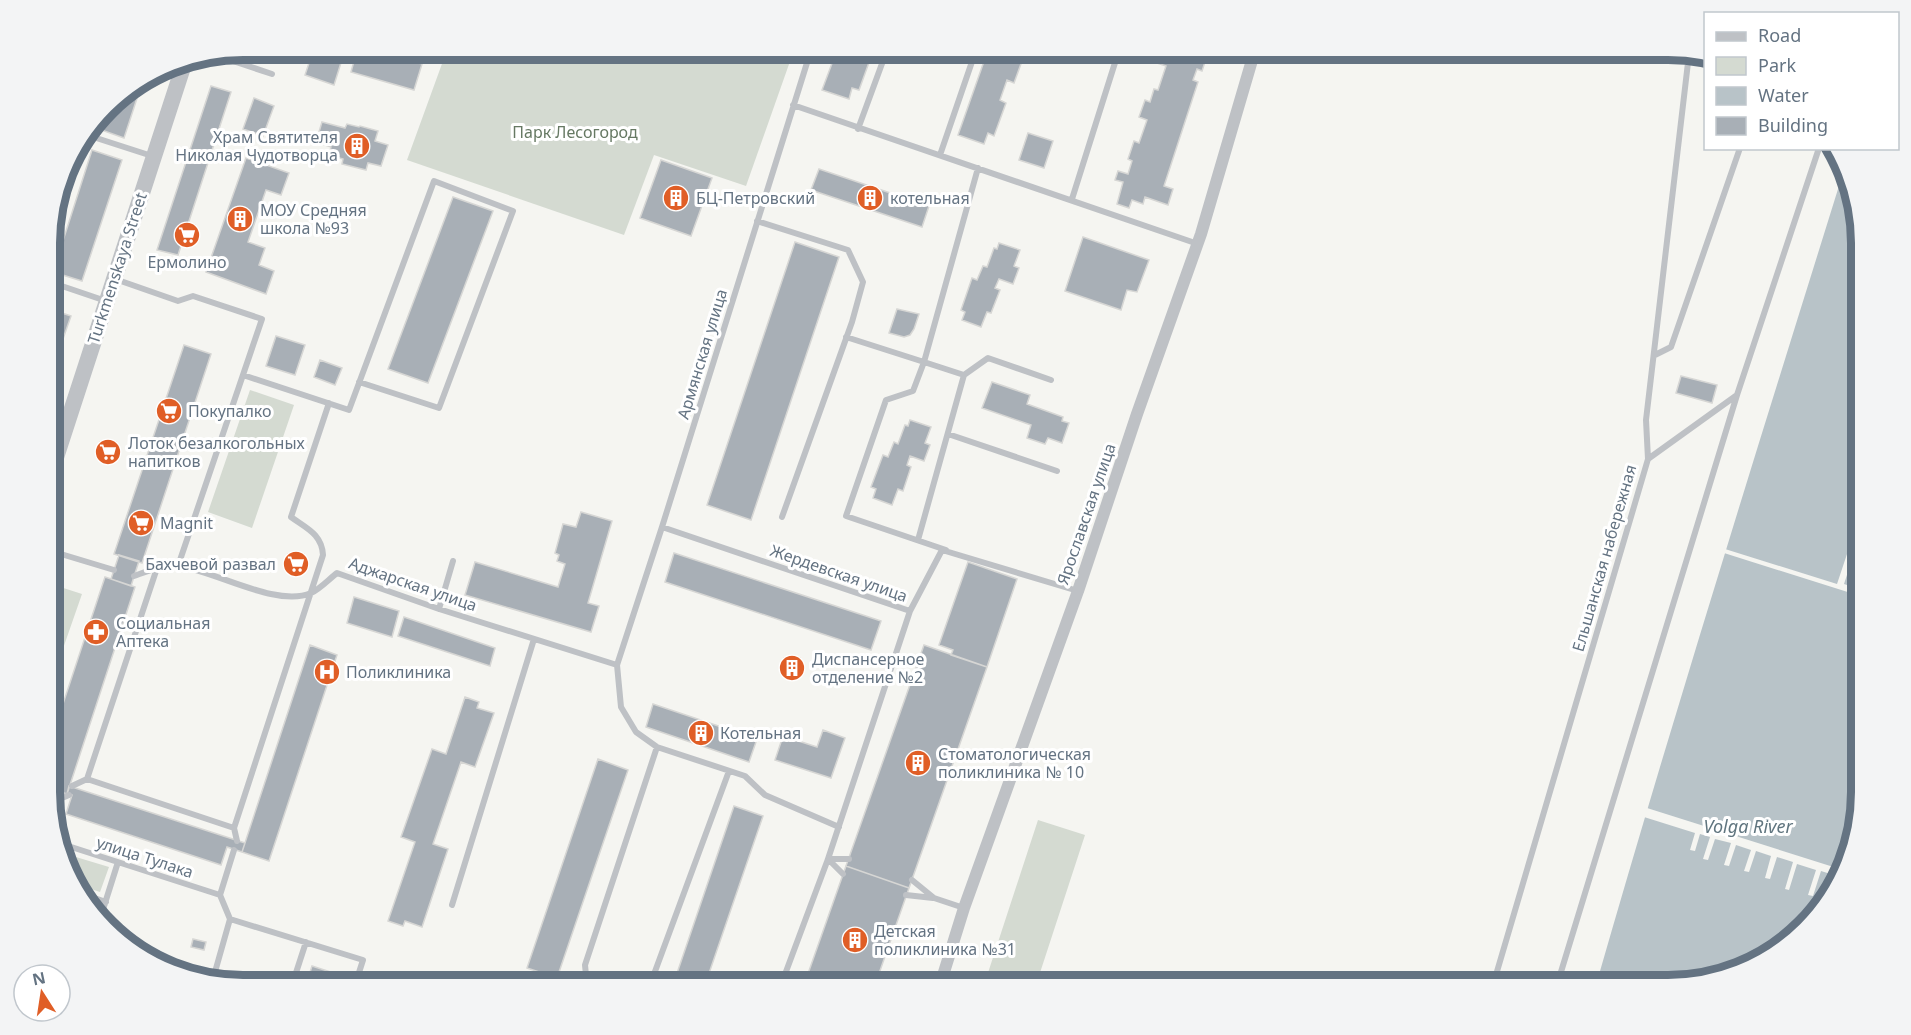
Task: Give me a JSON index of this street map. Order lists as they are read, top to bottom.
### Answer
{
  "streets": {
    "street": ["Turkmenskaya Street", "Ярославская улица"],
    "lane": [
      "Армянская улица",
      "Ельшанская набережная",
      "Жердевская улица",
      "Аджарская улица",
      "улица Тулака"
    ]
  },
  "crossings": [
    ["Армянская улица", "Жердевская улица"],
    ["Армянская улица", "Аджарская улица"]
  ],
  "water": ["Volga River"],
  "parks": ["Парк Лесогород"],
  "places": {
    "building": [
      "Храм Святителя Николая Чудотворца",
      "БЦ-Петровский",
      "котельная",
      "МОУ Средняя школа №93",
      "Диспансерное отделение №2",
      "Котельная",
      "Стоматологическая поликлиника № 10",
      "Детская поликлиника №31"
    ],
    "supermarket": [
      "Ермолино",
      "Покупалко",
      "Лоток безалкогольных напитков",
      "Magnit",
      "Бахчевой развал"
    ],
    "pharmacy": ["Социальная Аптека"],
    "hospital": ["Поликлиника"]
  },
  "legend": [
    "Road",
    "Park",
    "Water",
    "Building"
  ],
  "north": "top"
}
